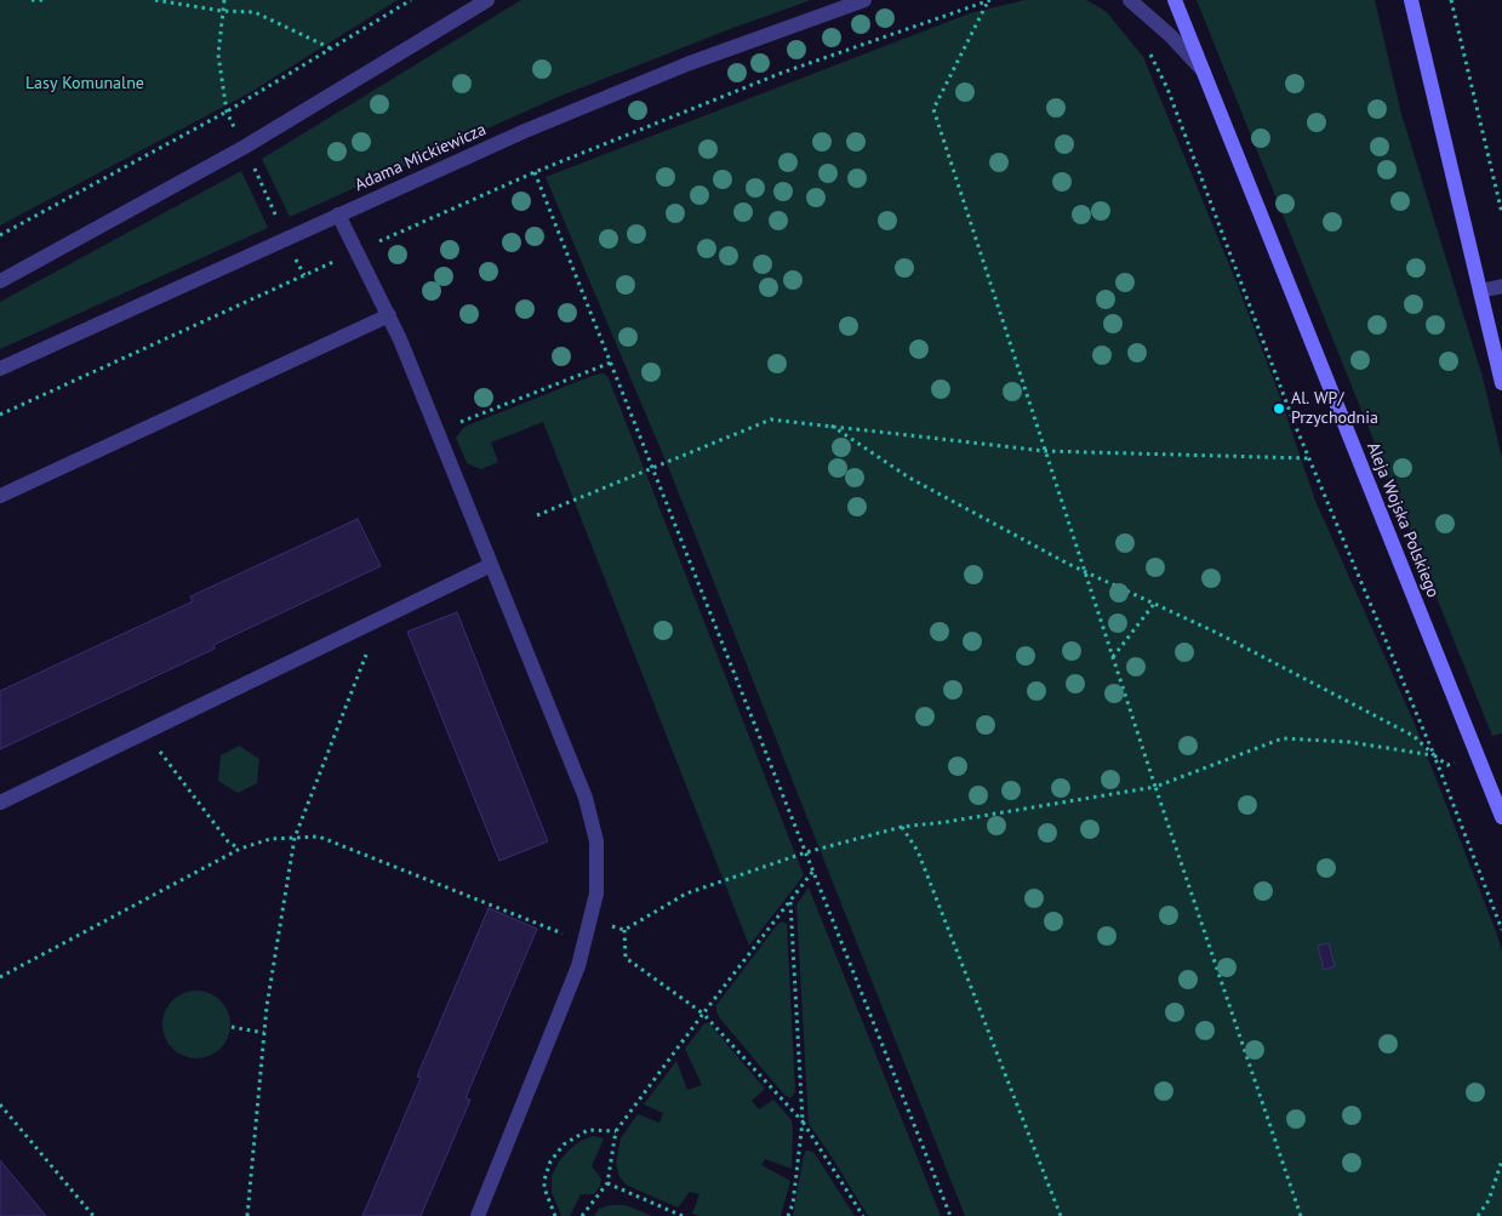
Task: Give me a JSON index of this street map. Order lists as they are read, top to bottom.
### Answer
{
  "streets": {
    "main road": ["Aleja Wojska Polskiego"],
    "street": ["Adama Mickiewicza"]
  },
  "parks": ["Lasy Komunalne"],
  "places": ["Al. WP/ Przychodnia"]
}
